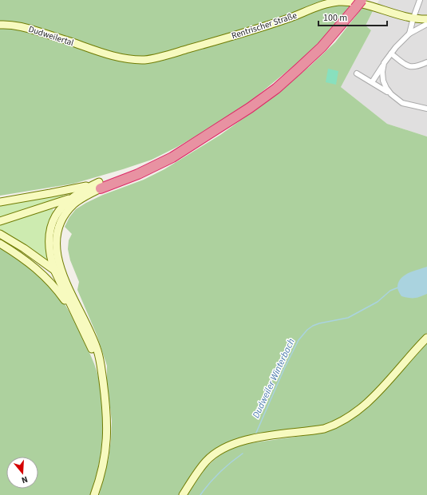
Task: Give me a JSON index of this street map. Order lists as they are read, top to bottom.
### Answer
{
  "streets": {
    "main road": ["Rentrischer Straße", "Dudweilertal"]
  },
  "crossings": [
    ["Rentrischer Straße", "Dudweilertal"]
  ],
  "water": ["Dudweiler Winterbach"],
  "scale_bar": "100 m",
  "north": "bottom"
}
